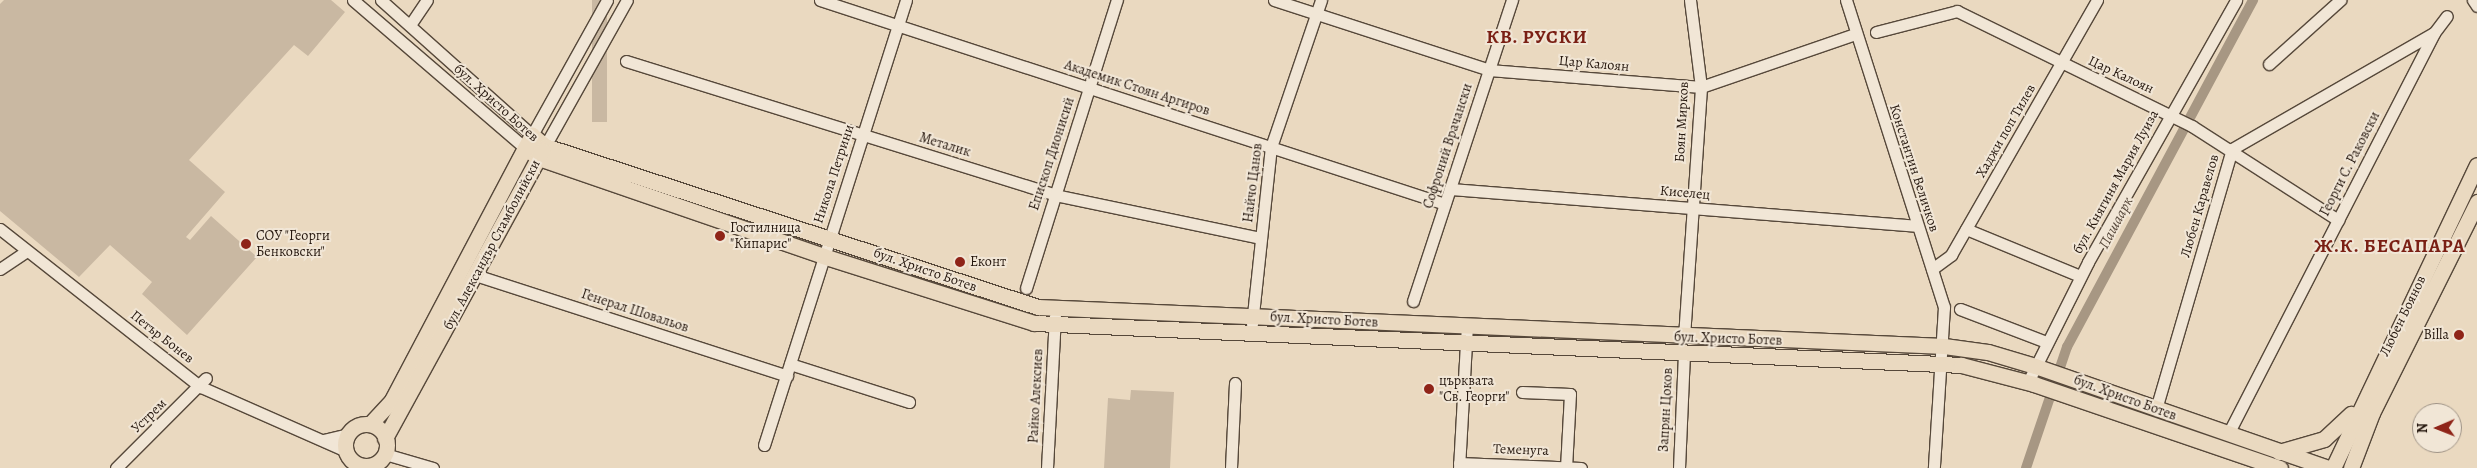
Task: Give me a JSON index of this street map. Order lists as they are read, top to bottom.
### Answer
{
  "streets": {
    "main road": ["бул. Христо Ботев", "бул. Александър Стамболийски", "Любен Боянов"],
    "street": [
      "Цар Калоян",
      "Академик Стоян Аргиров",
      "Боян Мирков",
      "Хаджи поп Тилев",
      "Металик",
      "Софроний Врачански",
      "Епископ Дионисий",
      "Георги С. Раковски",
      "Константин Величков",
      "Никола Петрини",
      "бул. Княгиня Мария Луиза",
      "Найчо Цанов",
      "Киселец",
      "Любен Каравелов",
      "Генерал Шовальов",
      "Петър Бонев",
      "Райко Алексиев",
      "Запрян Цоков",
      "Устрем",
      "Теменуга"
    ]
  },
  "crossings": [
    ["Цар Калоян", "Боян Мирков"],
    ["Цар Калоян", "Хаджи поп Тилев"],
    ["Цар Калоян", "Софроний Врачански"],
    ["Цар Калоян", "Георги С. Раковски"],
    ["Цар Калоян", "Константин Величков"],
    ["Цар Калоян", "бул. Княгиня Мария Луиза"],
    ["Цар Калоян", "Найчо Цанов"],
    ["Цар Калоян", "Любен Каравелов"],
    ["Академик Стоян Аргиров", "Софроний Врачански"],
    ["Академик Стоян Аргиров", "Епископ Дионисий"],
    ["Академик Стоян Аргиров", "Никола Петрини"],
    ["Академик Стоян Аргиров", "Найчо Цанов"],
    ["бул. Христо Ботев", "Боян Мирков"],
    ["бул. Христо Ботев", "Георги С. Раковски"],
    ["бул. Христо Ботев", "Константин Величков"],
    ["бул. Христо Ботев", "Никола Петрини"],
    ["бул. Христо Ботев", "бул. Княгиня Мария Луиза"],
    ["бул. Христо Ботев", "Найчо Цанов"],
    ["бул. Христо Ботев", "Любен Каравелов"],
    ["бул. Христо Ботев", "бул. Александър Стамболийски"],
    ["бул. Христо Ботев", "Райко Алексиев"],
    ["бул. Христо Ботев", "Запрян Цоков"],
    ["Боян Мирков", "Киселец"],
    ["Хаджи поп Тилев", "Константин Величков"],
    ["Металик", "Епископ Дионисий"],
    ["Металик", "Никола Петрини"],
    ["Металик", "Найчо Цанов"],
    ["Софроний Врачански", "Киселец"],
    ["Георги С. Раковски", "Любен Каравелов"],
    ["Константин Величков", "Киселец"],
    ["Никола Петрини", "Генерал Шовальов"],
    ["бул. Александър Стамболийски", "Генерал Шовальов"],
    ["бул. Александър Стамболийски", "Петър Бонев"],
    ["Петър Бонев", "Устрем"]
  ],
  "districts": ["КВ. РУСКИ", "Ж.К. БЕСАПАРА"],
  "water": ["Пашаарк"],
  "places": [
    "Гостилница \"Кипарис\"",
    "СОУ \"Георги Бенковски\"",
    "Еконт",
    "Billa",
    "църквата \"Св. Георги\""
  ],
  "north": "left"
}
